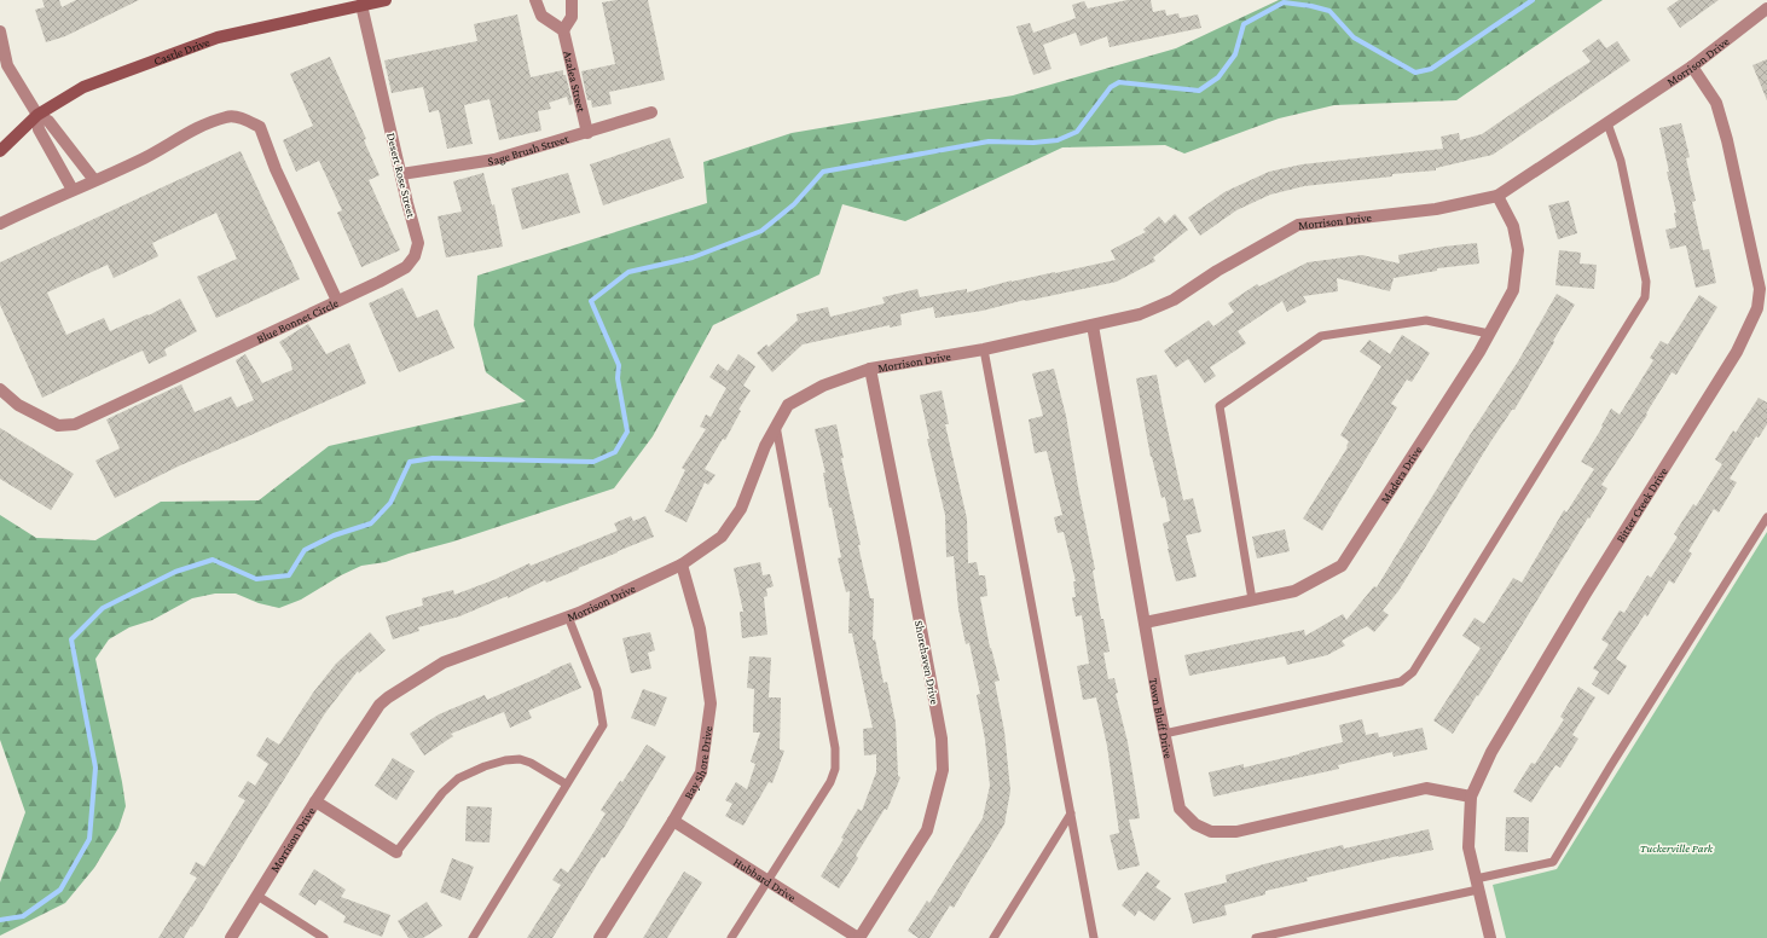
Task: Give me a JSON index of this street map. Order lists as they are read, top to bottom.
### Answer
{
  "streets": {
    "main road": ["Castle Drive"],
    "street": [
      "Morrison Drive",
      "Azalea Street",
      "Sage Brush Street",
      "Desert Rose Street",
      "Blue Bonnet Circle",
      "Madera Drive",
      "Bitter Creek Drive",
      "Shorehaven Drive",
      "Town Bluff Drive",
      "Bay Shore Drive",
      "Hubbard Drive"
    ]
  },
  "crossings": [
    ["Castle Drive", "Desert Rose Street"],
    ["Morrison Drive", "Madera Drive"],
    ["Morrison Drive", "Bitter Creek Drive"],
    ["Morrison Drive", "Shorehaven Drive"],
    ["Morrison Drive", "Town Bluff Drive"],
    ["Morrison Drive", "Bay Shore Drive"],
    ["Azalea Street", "Sage Brush Street"],
    ["Sage Brush Street", "Desert Rose Street"],
    ["Desert Rose Street", "Blue Bonnet Circle"],
    ["Madera Drive", "Town Bluff Drive"],
    ["Bitter Creek Drive", "Town Bluff Drive"],
    ["Shorehaven Drive", "Hubbard Drive"],
    ["Bay Shore Drive", "Hubbard Drive"]
  ],
  "parks": ["Tuckerville Park"]
}
